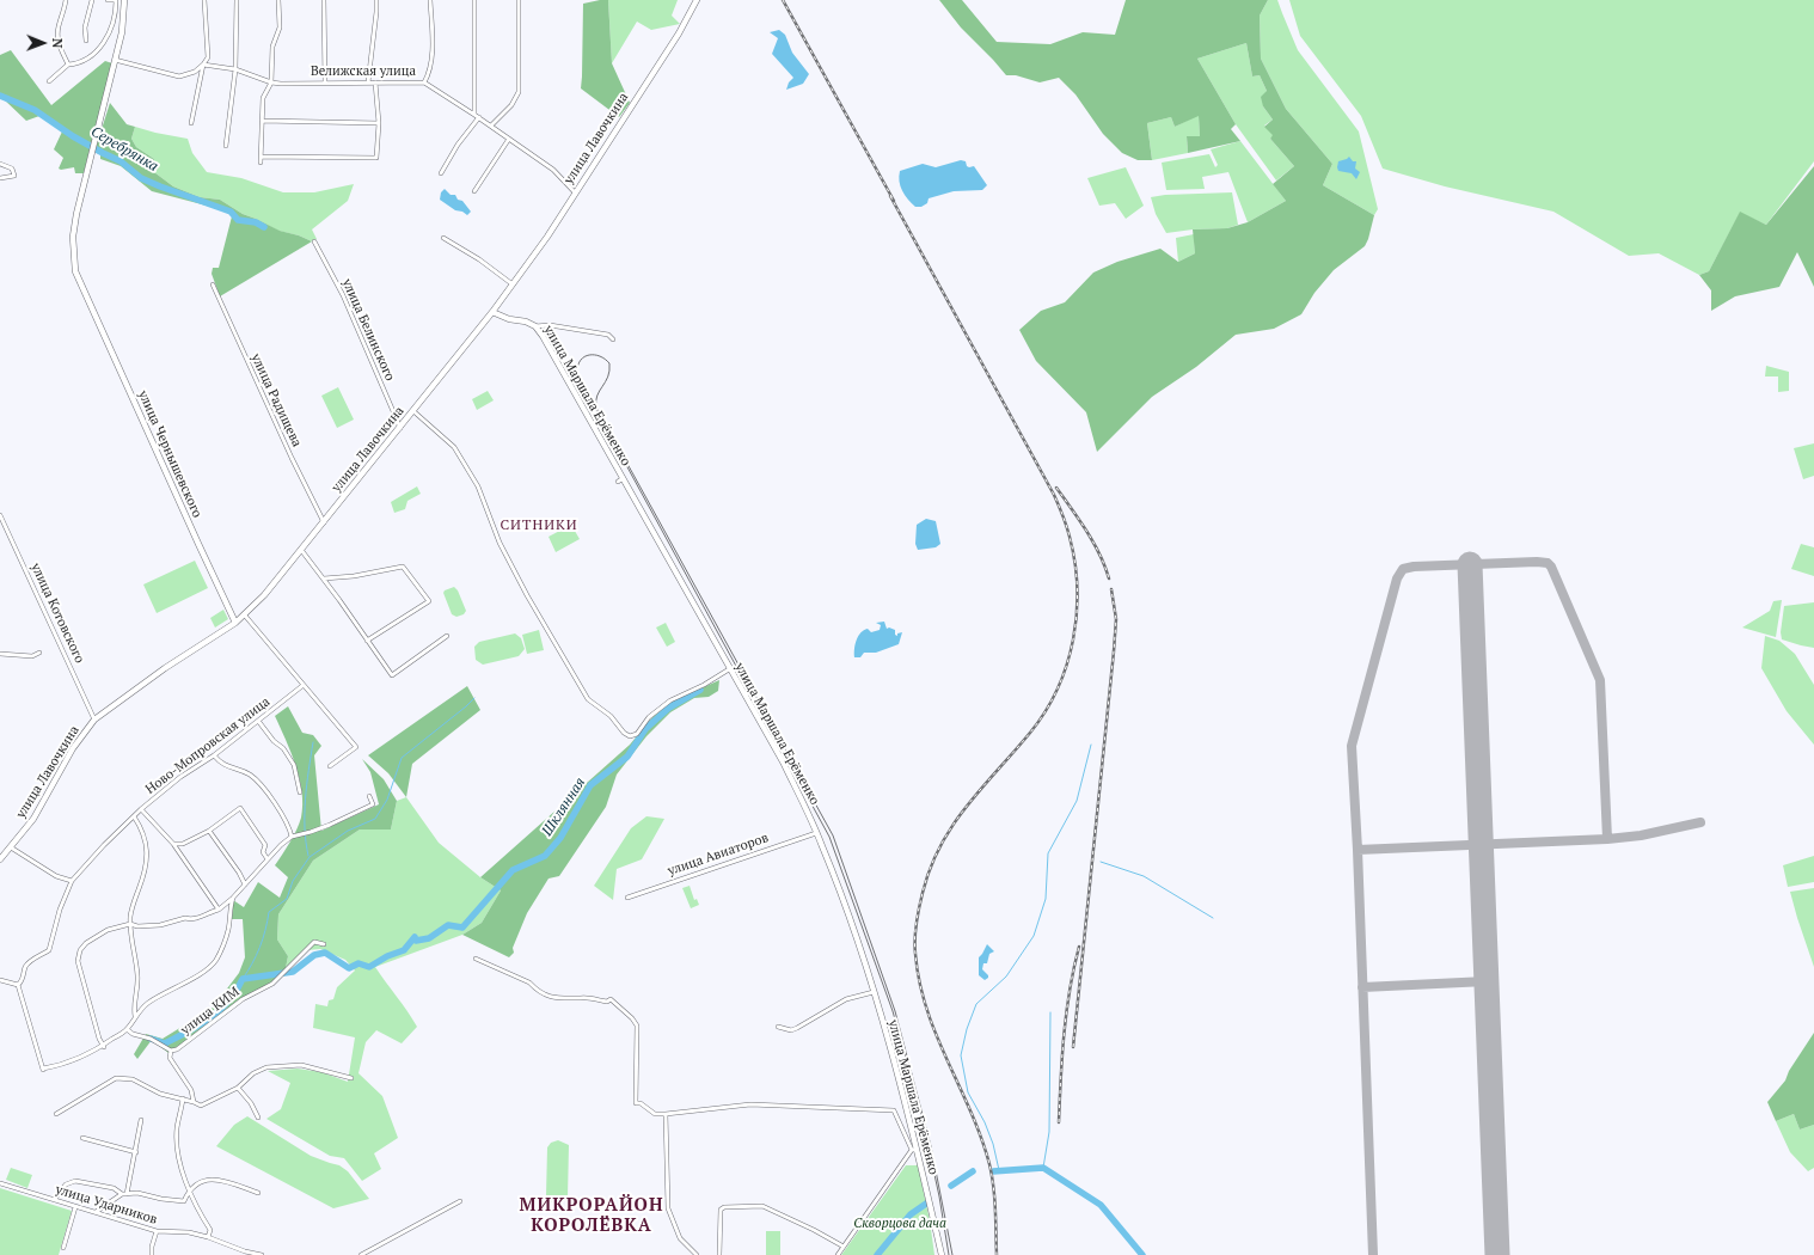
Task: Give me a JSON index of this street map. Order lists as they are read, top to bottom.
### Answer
{
  "streets": {
    "main road": ["улица Лавочкина", "улица Маршала Ерёменко", "улица Чернышевского"],
    "street": [
      "Велижская улица",
      "улица Белинского",
      "улица Радищева",
      "улица Котовского",
      "Ново-Мопровская улица",
      "улица Авиаторов",
      "улица КИМ",
      "улица Ударников"
    ]
  },
  "crossings": [
    ["Велижская улица", "улица Лавочкина"],
    ["улица Лавочкина", "улица Белинского"],
    ["улица Лавочкина", "улица Маршала Ерёменко"],
    ["улица Лавочкина", "улица Радищева"],
    ["улица Лавочкина", "улица Чернышевского"],
    ["улица Лавочкина", "улица Котовского"],
    ["улица Маршала Ерёменко", "улица Авиаторов"]
  ],
  "districts": ["СИТНИКИ", "МИКРОРАЙОН КОРОЛЁВКА"],
  "water": ["Серебрянка", "Шклянная"],
  "parks": ["Скворцова дача"],
  "north": "right"
}
